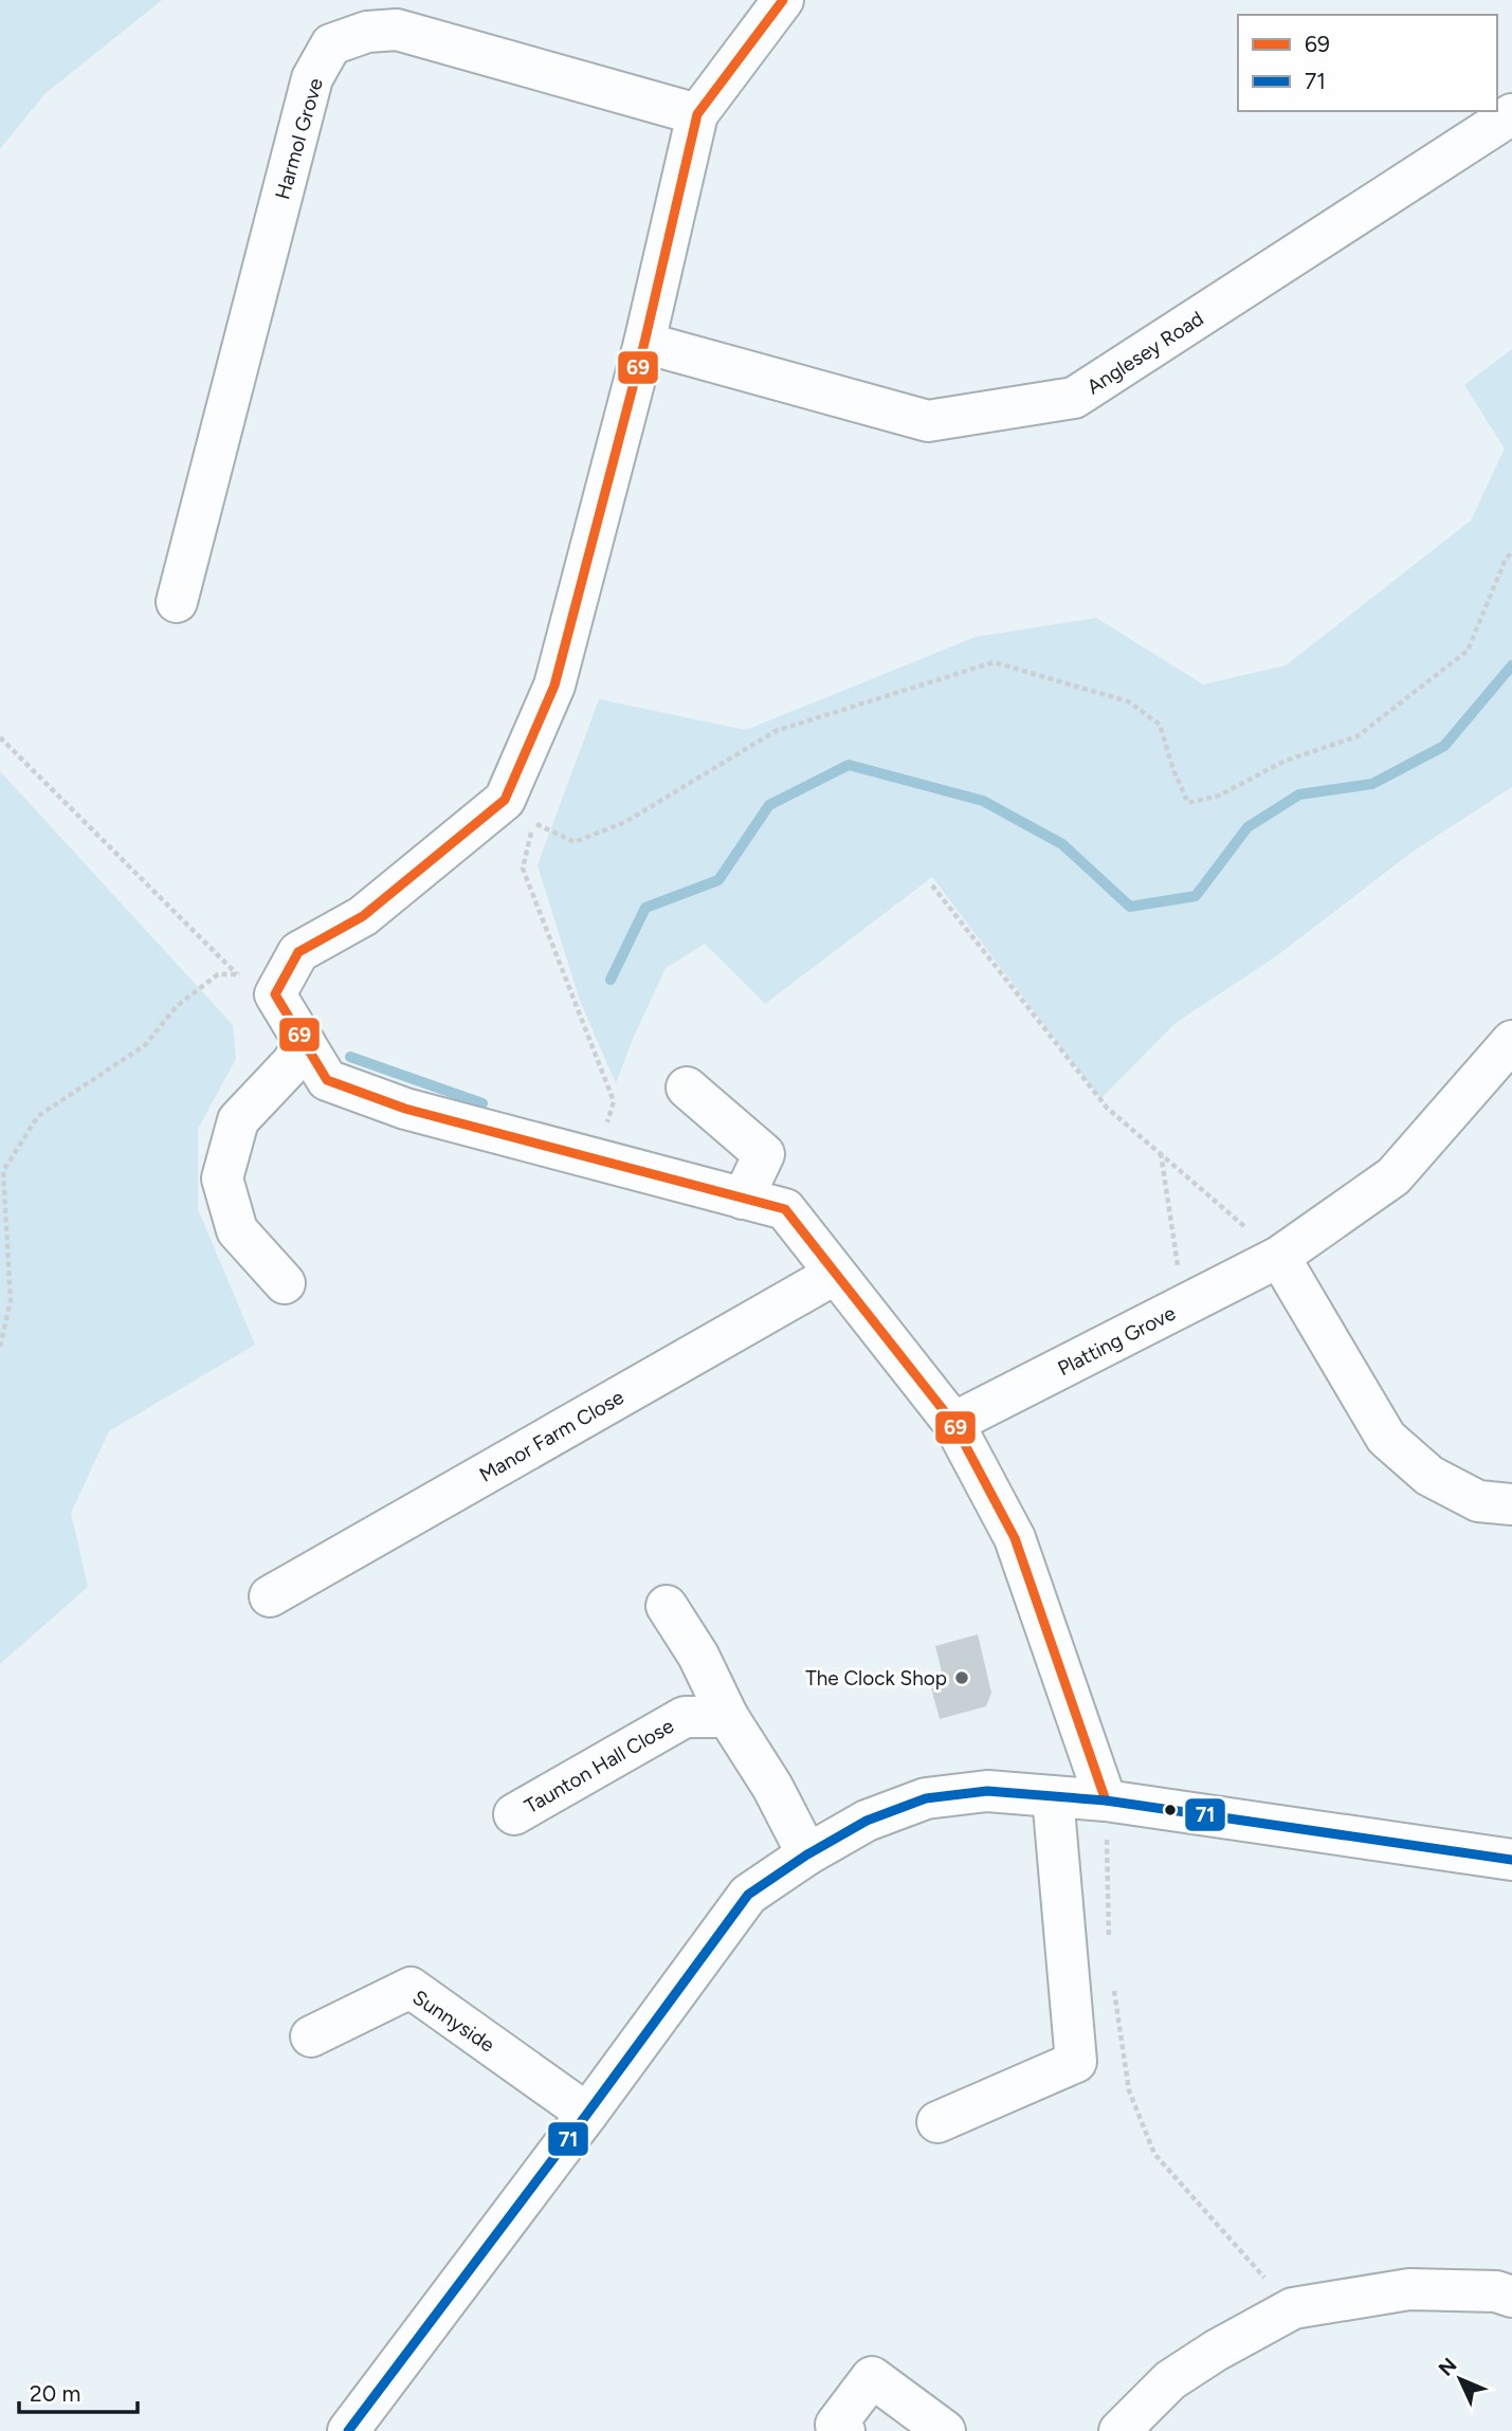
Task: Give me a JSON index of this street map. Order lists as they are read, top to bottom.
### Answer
{
  "streets": {
    "street": [
      "Harmol Grove",
      "Anglesey Road",
      "Platting Grove",
      "Manor Farm Close",
      "Taunton Hall Close",
      "Sunnyside"
    ]
  },
  "places": ["The Clock Shop"],
  "lines": ["transit line 69", "transit line 71"],
  "legend": ["69", "71"],
  "scale_bar": "20 m",
  "north": "top left"
}
